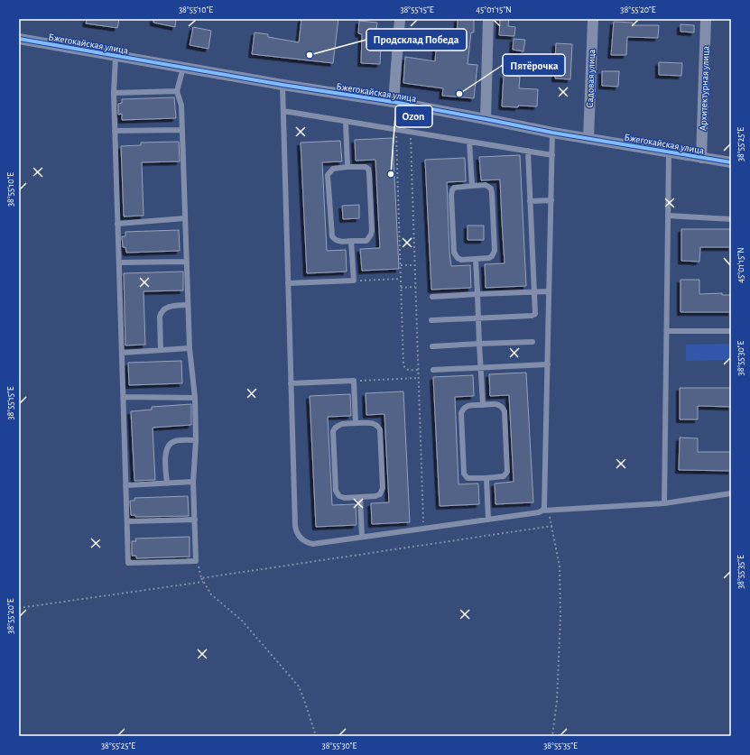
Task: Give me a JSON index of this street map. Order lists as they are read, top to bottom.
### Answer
{
  "streets": {
    "street": ["Бжегокайская улица", "Садовая улица", "Архитектурная улица"]
  },
  "crossings": [
    ["Бжегокайская улица", "Садовая улица"],
    ["Бжегокайская улица", "Архитектурная улица"]
  ],
  "places": ["Продсклад Победа", "Пятёрочка", "Ozon"],
  "coordinates": [
    "38°55'10\"E",
    "38°55'15\"E",
    "45°01'15\"N",
    "38°55'20\"E",
    "38°55'25\"E",
    "38°55'30\"E",
    "38°55'35\"E"
  ]
}
